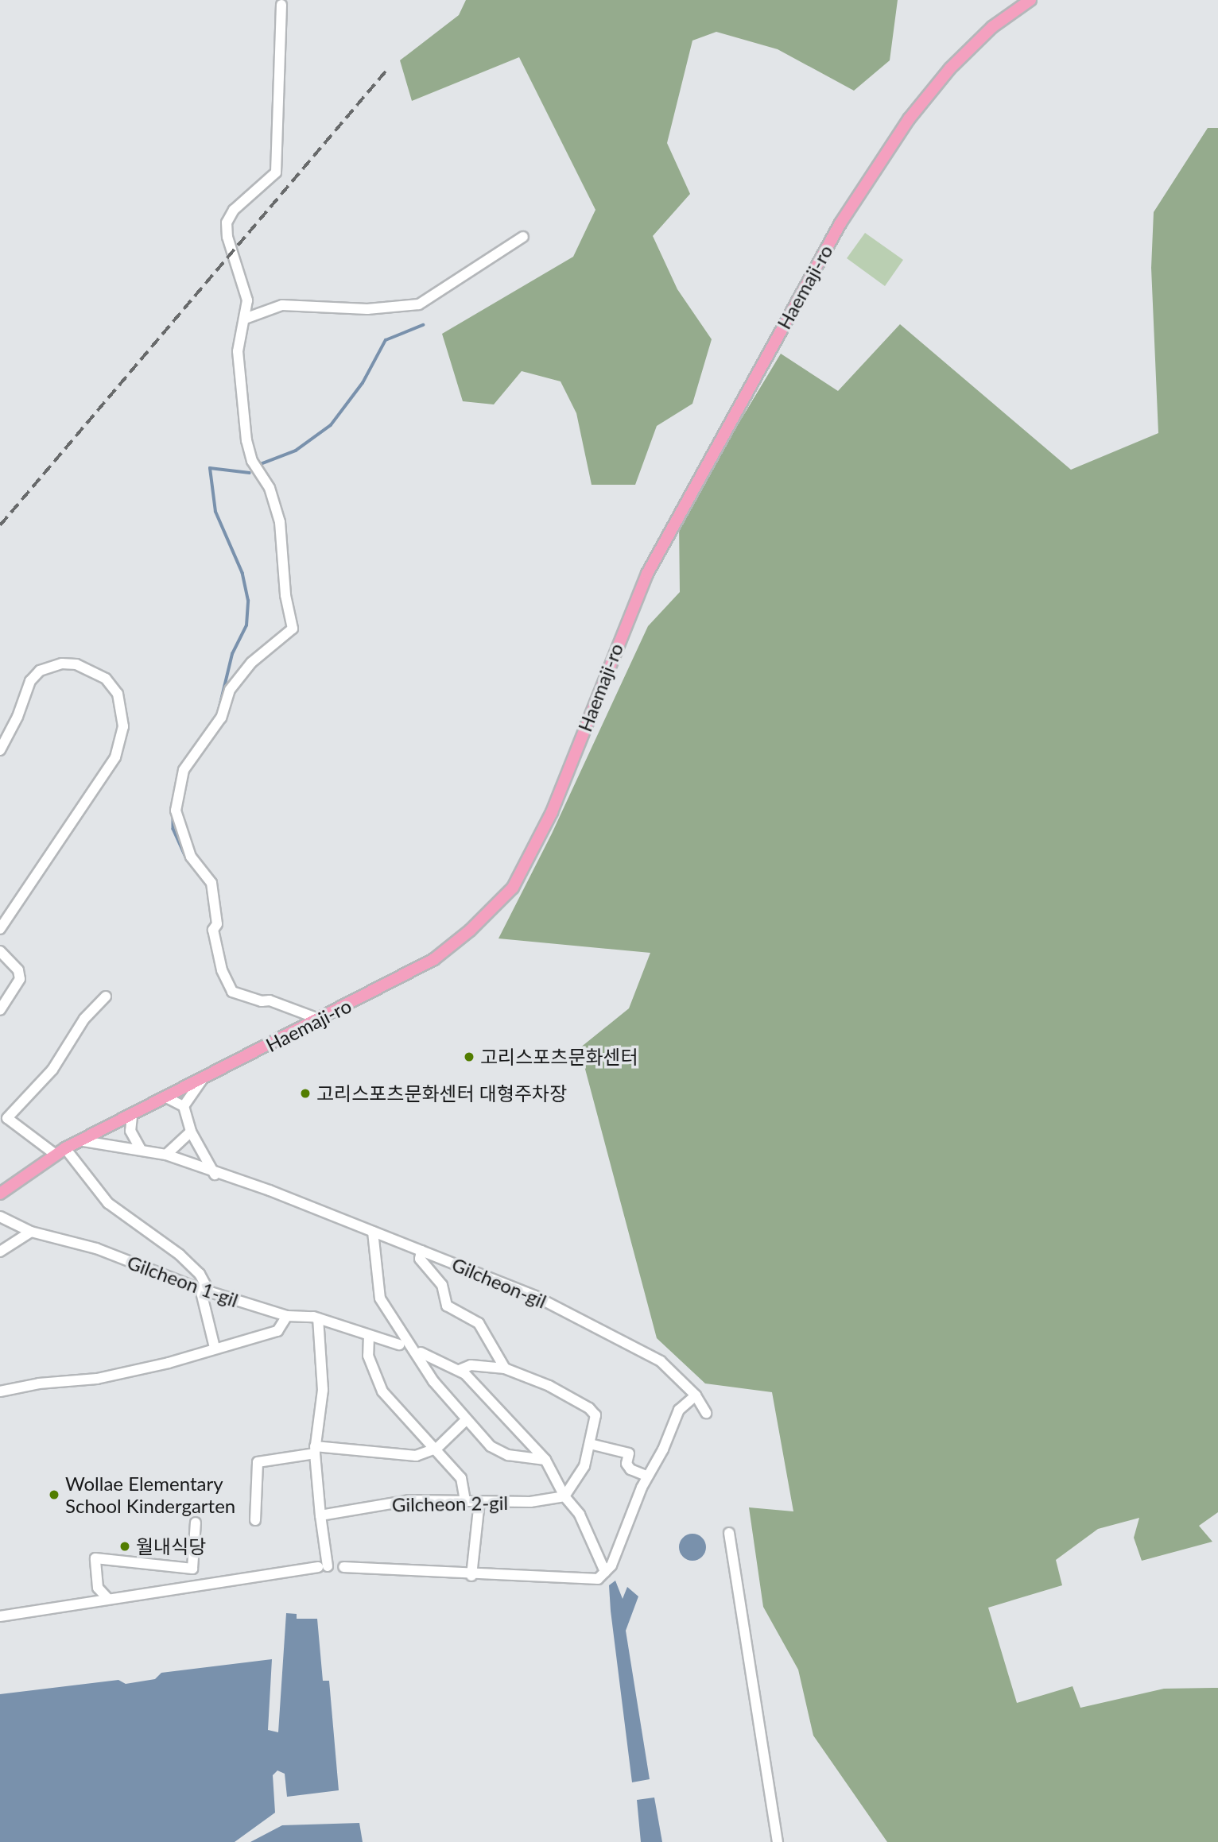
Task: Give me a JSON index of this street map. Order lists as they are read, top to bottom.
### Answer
{
  "streets": {
    "main road": ["Haemaji-ro"],
    "street": ["Gilcheon 1-gil", "Gilcheon-gil", "Gilcheon 2-gil"]
  },
  "crossings": [
    ["Haemaji-ro", "Gilcheon-gil"]
  ],
  "places": [
    "고리스포츠문화센터",
    "고리스포츠문화센터 대형주차장",
    "Wollae Elementary School Kindergarten",
    "월내식당"
  ]
}
